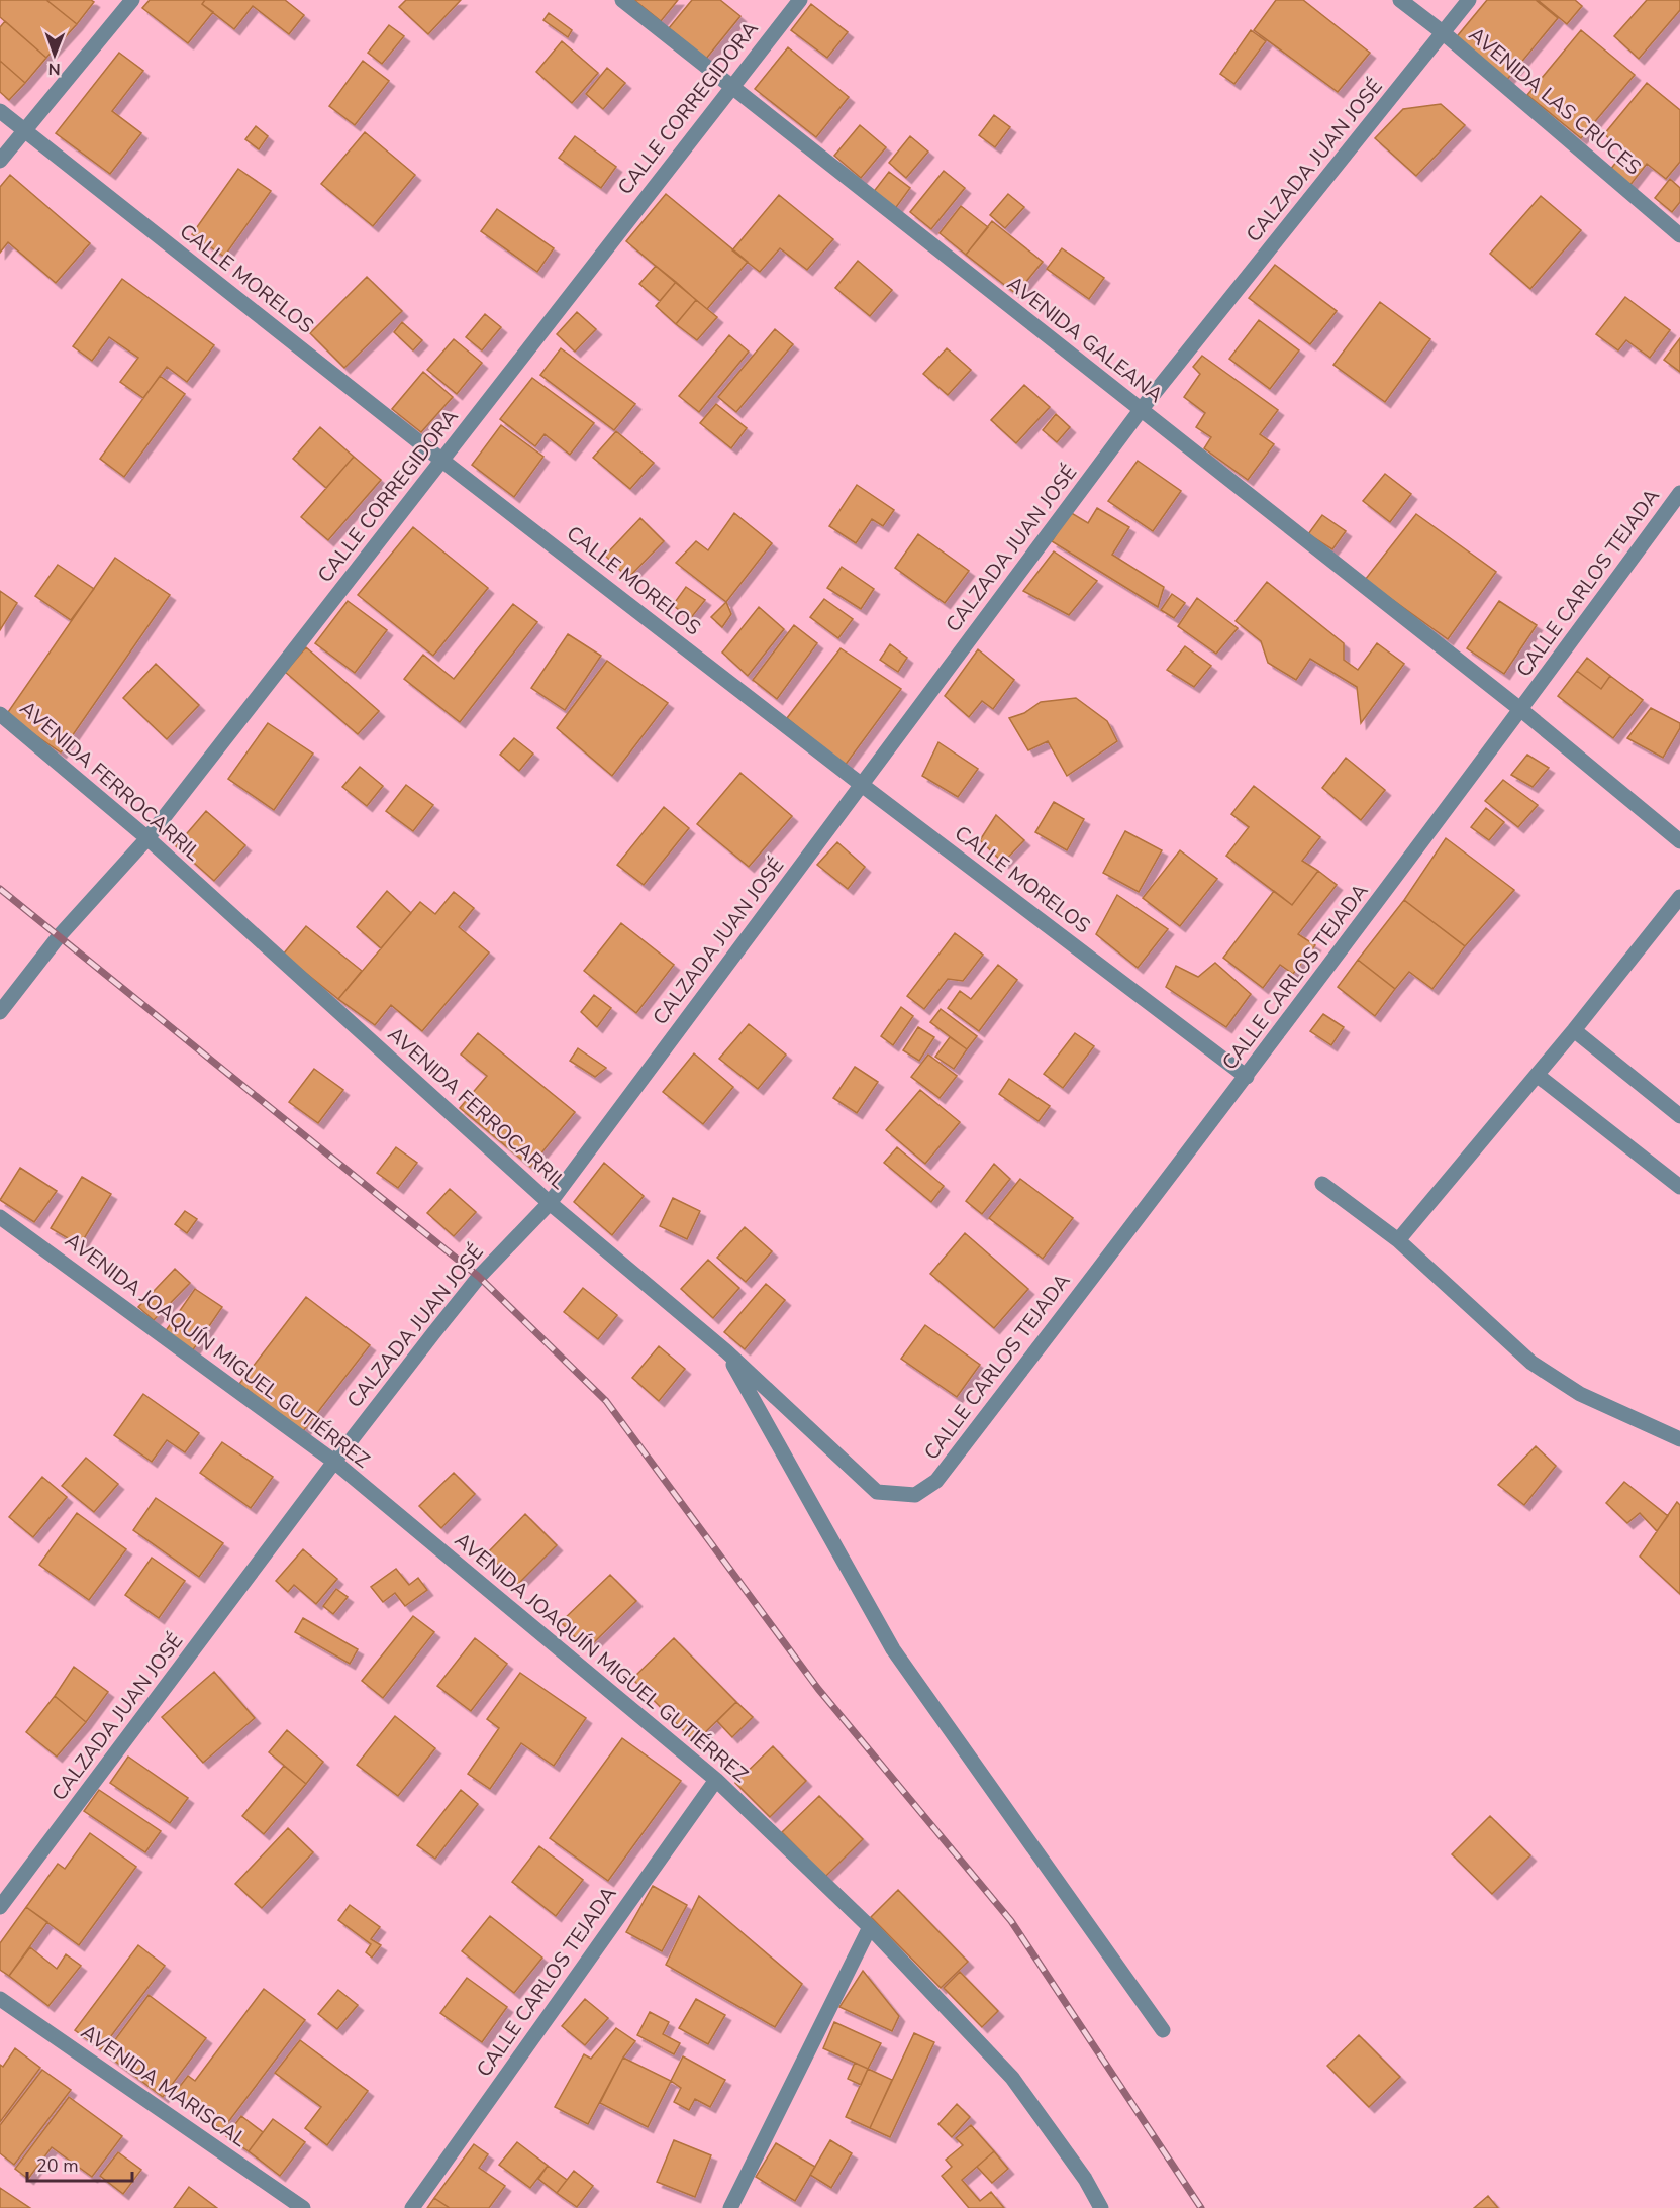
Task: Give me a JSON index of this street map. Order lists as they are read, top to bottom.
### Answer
{
  "streets": {
    "street": [
      "AVENIDA LAS CRUCES",
      "CALLE CORREGIDORA",
      "CALZADA JUAN JOSÉ",
      "CALLE MORELOS",
      "AVENIDA GALEANA",
      "CALLE CARLOS TEJADA",
      "AVENIDA FERROCARRIL",
      "AVENIDA JOAQUÍN MIGUEL GUTIÉRREZ",
      "AVENIDA MARISCAL"
    ]
  },
  "crossings": [
    ["AVENIDA LAS CRUCES", "CALZADA JUAN JOSÉ"],
    ["CALLE CORREGIDORA", "CALLE MORELOS"],
    ["CALLE CORREGIDORA", "AVENIDA GALEANA"],
    ["CALLE CORREGIDORA", "AVENIDA FERROCARRIL"],
    ["CALZADA JUAN JOSÉ", "CALLE MORELOS"],
    ["CALZADA JUAN JOSÉ", "AVENIDA GALEANA"],
    ["CALZADA JUAN JOSÉ", "AVENIDA FERROCARRIL"],
    ["CALZADA JUAN JOSÉ", "AVENIDA JOAQUÍN MIGUEL GUTIÉRREZ"],
    ["CALLE MORELOS", "CALLE CARLOS TEJADA"],
    ["AVENIDA GALEANA", "CALLE CARLOS TEJADA"],
    ["CALLE CARLOS TEJADA", "AVENIDA FERROCARRIL"],
    ["CALLE CARLOS TEJADA", "AVENIDA JOAQUÍN MIGUEL GUTIÉRREZ"]
  ],
  "scale_bar": "20 m",
  "north": "bottom"
}
